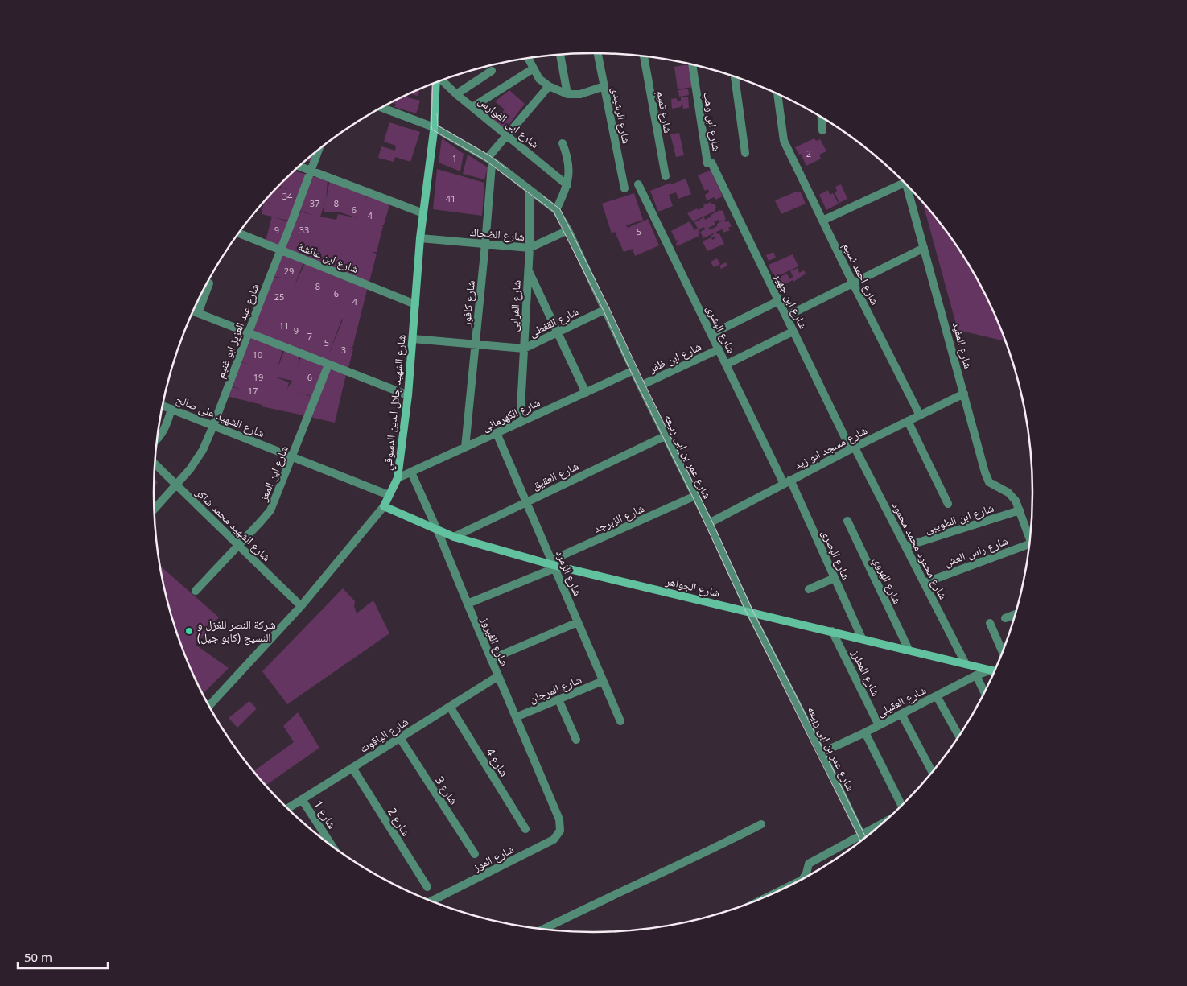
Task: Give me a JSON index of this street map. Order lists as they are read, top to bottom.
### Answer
{
  "streets": {
    "main road": ["شارع الشهيد جلال الدين الدسوقي", "شارع الجواهر"],
    "street": [
      "شارع تميم",
      "شارع الرشيدى",
      "شارع ابن وهب",
      "شارع ابى الفوارس",
      "شارع الضحاك",
      "شارع ابن عائشة",
      "شارع احمد نسيم",
      "شارع ابن جهير",
      "شارع كافور",
      "شارع الفرابى",
      "شارع القفطى",
      "شارع البشرى",
      "شارع عبد العزيز ابو غنيم",
      "شارع المفيد",
      "شارع ابن ظفر",
      "شارع الكهرمانى",
      "شارع الشهيد على صالح",
      "شارع مسجد ابو زيد",
      "شارع عمر بن ابى ربيعه",
      "شارع ابن المعز",
      "شارع العقيق",
      "شارع الزبرجد",
      "شارع ابن الطويبى",
      "شارع الشهيد محمد شاكر",
      "شارع محمود محمد محمود",
      "شارع راس العش",
      "شارع البصرى",
      "شارع الزمرد",
      "شارع الهروي",
      "شارع الفيروز",
      "شارع المطرز",
      "شارع المرجان",
      "شارع العقيلى",
      "شارع الياقوت",
      "شارع 4",
      "شارع 3",
      "شارع 1",
      "شارع 2",
      "شارع الموز"
    ]
  },
  "crossings": [
    ["شارع ابن وهب", "شارع ابن جهير"],
    ["شارع الضحاك", "شارع كافور"],
    ["شارع الضحاك", "شارع الفرابى"],
    ["شارع الضحاك", "شارع الشهيد جلال الدين الدسوقي"],
    ["شارع الضحاك", "شارع عمر بن ابى ربيعه"],
    ["شارع ابن عائشة", "شارع عبد العزيز ابو غنيم"],
    ["شارع ابن عائشة", "شارع الشهيد جلال الدين الدسوقي"],
    ["شارع احمد نسيم", "شارع مسجد ابو زيد"],
    ["شارع ابن جهير", "شارع ابن ظفر"],
    ["شارع ابن جهير", "شارع مسجد ابو زيد"],
    ["شارع ابن جهير", "شارع محمود محمد محمود"],
    ["شارع كافور", "شارع القفطى"],
    ["شارع كافور", "شارع الكهرمانى"],
    ["شارع كافور", "شارع عمر بن ابى ربيعه"],
    ["شارع الفرابى", "شارع القفطى"],
    ["شارع الفرابى", "شارع الكهرمانى"],
    ["شارع الفرابى", "شارع عمر بن ابى ربيعه"],
    ["شارع القفطى", "شارع الشهيد جلال الدين الدسوقي"],
    ["شارع القفطى", "شارع عمر بن ابى ربيعه"],
    ["شارع البشرى", "شارع ابن ظفر"],
    ["شارع البشرى", "شارع مسجد ابو زيد"],
    ["شارع البشرى", "شارع البصرى"],
    ["شارع عبد العزيز ابو غنيم", "شارع الشهيد على صالح"],
    ["شارع عبد العزيز ابو غنيم", "شارع الشهيد محمد شاكر"],
    ["شارع المفيد", "شارع مسجد ابو زيد"],
    ["شارع المفيد", "شارع ابن الطويبى"],
    ["شارع ابن ظفر", "شارع عمر بن ابى ربيعه"],
    ["شارع الشهيد جلال الدين الدسوقي", "شارع الكهرمانى"],
    ["شارع الشهيد جلال الدين الدسوقي", "شارع الشهيد على صالح"],
    ["شارع الشهيد جلال الدين الدسوقي", "شارع عمر بن ابى ربيعه"],
    ["شارع الشهيد جلال الدين الدسوقي", "شارع الشهيد محمد شاكر"],
    ["شارع الشهيد جلال الدين الدسوقي", "شارع الجواهر"],
    ["شارع الكهرمانى", "شارع عمر بن ابى ربيعه"],
    ["شارع الكهرمانى", "شارع الزمرد"],
    ["شارع الكهرمانى", "شارع الفيروز"],
    ["شارع الشهيد على صالح", "شارع ابن المعز"],
    ["شارع مسجد ابو زيد", "شارع عمر بن ابى ربيعه"],
    ["شارع مسجد ابو زيد", "شارع محمود محمد محمود"],
    ["شارع مسجد ابو زيد", "شارع البصرى"],
    ["شارع عمر بن ابى ربيعه", "شارع العقيق"],
    ["شارع عمر بن ابى ربيعه", "شارع الزبرجد"],
    ["شارع عمر بن ابى ربيعه", "شارع الجواهر"],
    ["شارع عمر بن ابى ربيعه", "شارع العقيلى"],
    ["شارع ابن المعز", "شارع الشهيد محمد شاكر"],
    ["شارع العقيق", "شارع الزمرد"],
    ["شارع العقيق", "شارع الجواهر"],
    ["شارع الزبرجد", "شارع الزمرد"],
    ["شارع الزبرجد", "شارع الجواهر"],
    ["شارع الزبرجد", "شارع الفيروز"],
    ["شارع ابن الطويبى", "شارع محمود محمد محمود"],
    ["شارع محمود محمد محمود", "شارع راس العش"],
    ["شارع محمود محمد محمود", "شارع الجواهر"],
    ["شارع البصرى", "شارع الجواهر"],
    ["شارع الزمرد", "شارع الجواهر"],
    ["شارع الزمرد", "شارع المرجان"],
    ["شارع الهروي", "شارع الجواهر"],
    ["شارع الجواهر", "شارع الفيروز"],
    ["شارع الجواهر", "شارع المطرز"],
    ["شارع الجواهر", "شارع العقيلى"],
    ["شارع الفيروز", "شارع المرجان"],
    ["شارع الفيروز", "شارع الياقوت"],
    ["شارع الفيروز", "شارع الموز"],
    ["شارع المطرز", "شارع العقيلى"],
    ["شارع الياقوت", "شارع 4"],
    ["شارع الياقوت", "شارع 3"],
    ["شارع الياقوت", "شارع 1"],
    ["شارع الياقوت", "شارع 2"]
  ],
  "places": ["شركة النصر للغزل و النسيج (كابو جيل)"],
  "house_numbers": [
    "2",
    "1",
    "34",
    "41",
    "37",
    "8",
    "6",
    "4",
    "9",
    "33",
    "5",
    "29",
    "8",
    "6",
    "25",
    "4",
    "11",
    "9",
    "7",
    "5",
    "3",
    "10",
    "19",
    "6",
    "17"
  ],
  "scale_bar": "50 m"
}
